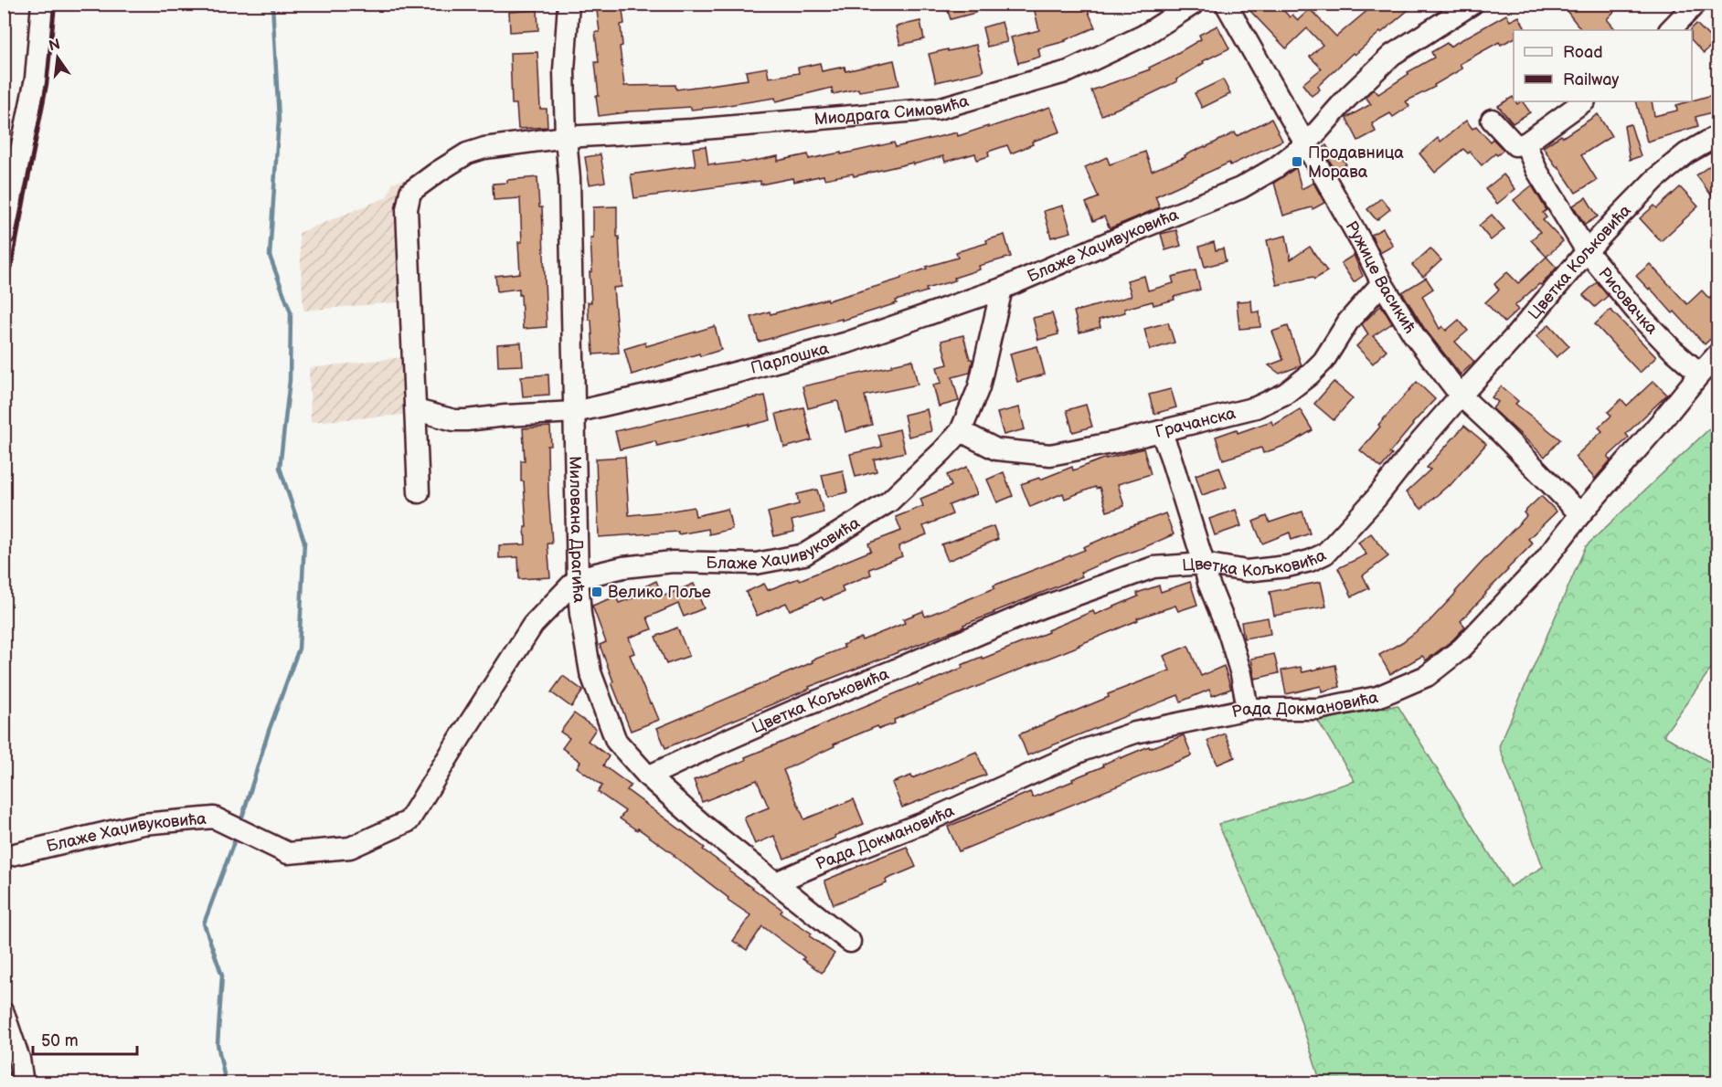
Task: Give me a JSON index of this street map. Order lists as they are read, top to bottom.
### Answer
{
  "streets": {
    "street": [
      "Миодрага Симовића",
      "Блаже Хаџивуковића",
      "Цветка Кољковића",
      "Ружице Васикић",
      "Рисовачка",
      "Парлошка",
      "Грачанска",
      "Милована Драгића",
      "Рада Докмановића"
    ]
  },
  "crossings": [
    ["Миодрага Симовића", "Парлошка"],
    ["Миодрага Симовића", "Милована Драгића"],
    ["Блаже Хаџивуковића", "Ружице Васикић"],
    ["Блаже Хаџивуковића", "Парлошка"],
    ["Блаже Хаџивуковића", "Грачанска"],
    ["Блаже Хаџивуковића", "Милована Драгића"],
    ["Цветка Кољковића", "Ружице Васикић"],
    ["Цветка Кољковића", "Рисовачка"],
    ["Цветка Кољковића", "Милована Драгића"],
    ["Ружице Васикић", "Грачанска"],
    ["Ружице Васикић", "Рада Докмановића"],
    ["Рисовачка", "Рада Докмановића"],
    ["Парлошка", "Милована Драгића"],
    ["Милована Драгића", "Рада Докмановића"]
  ],
  "places": {
    "transit": ["Продавница Морава", "Велико Поље"]
  },
  "legend": ["Road", "Railway"],
  "scale_bar": "50 m",
  "north": "top"
}
